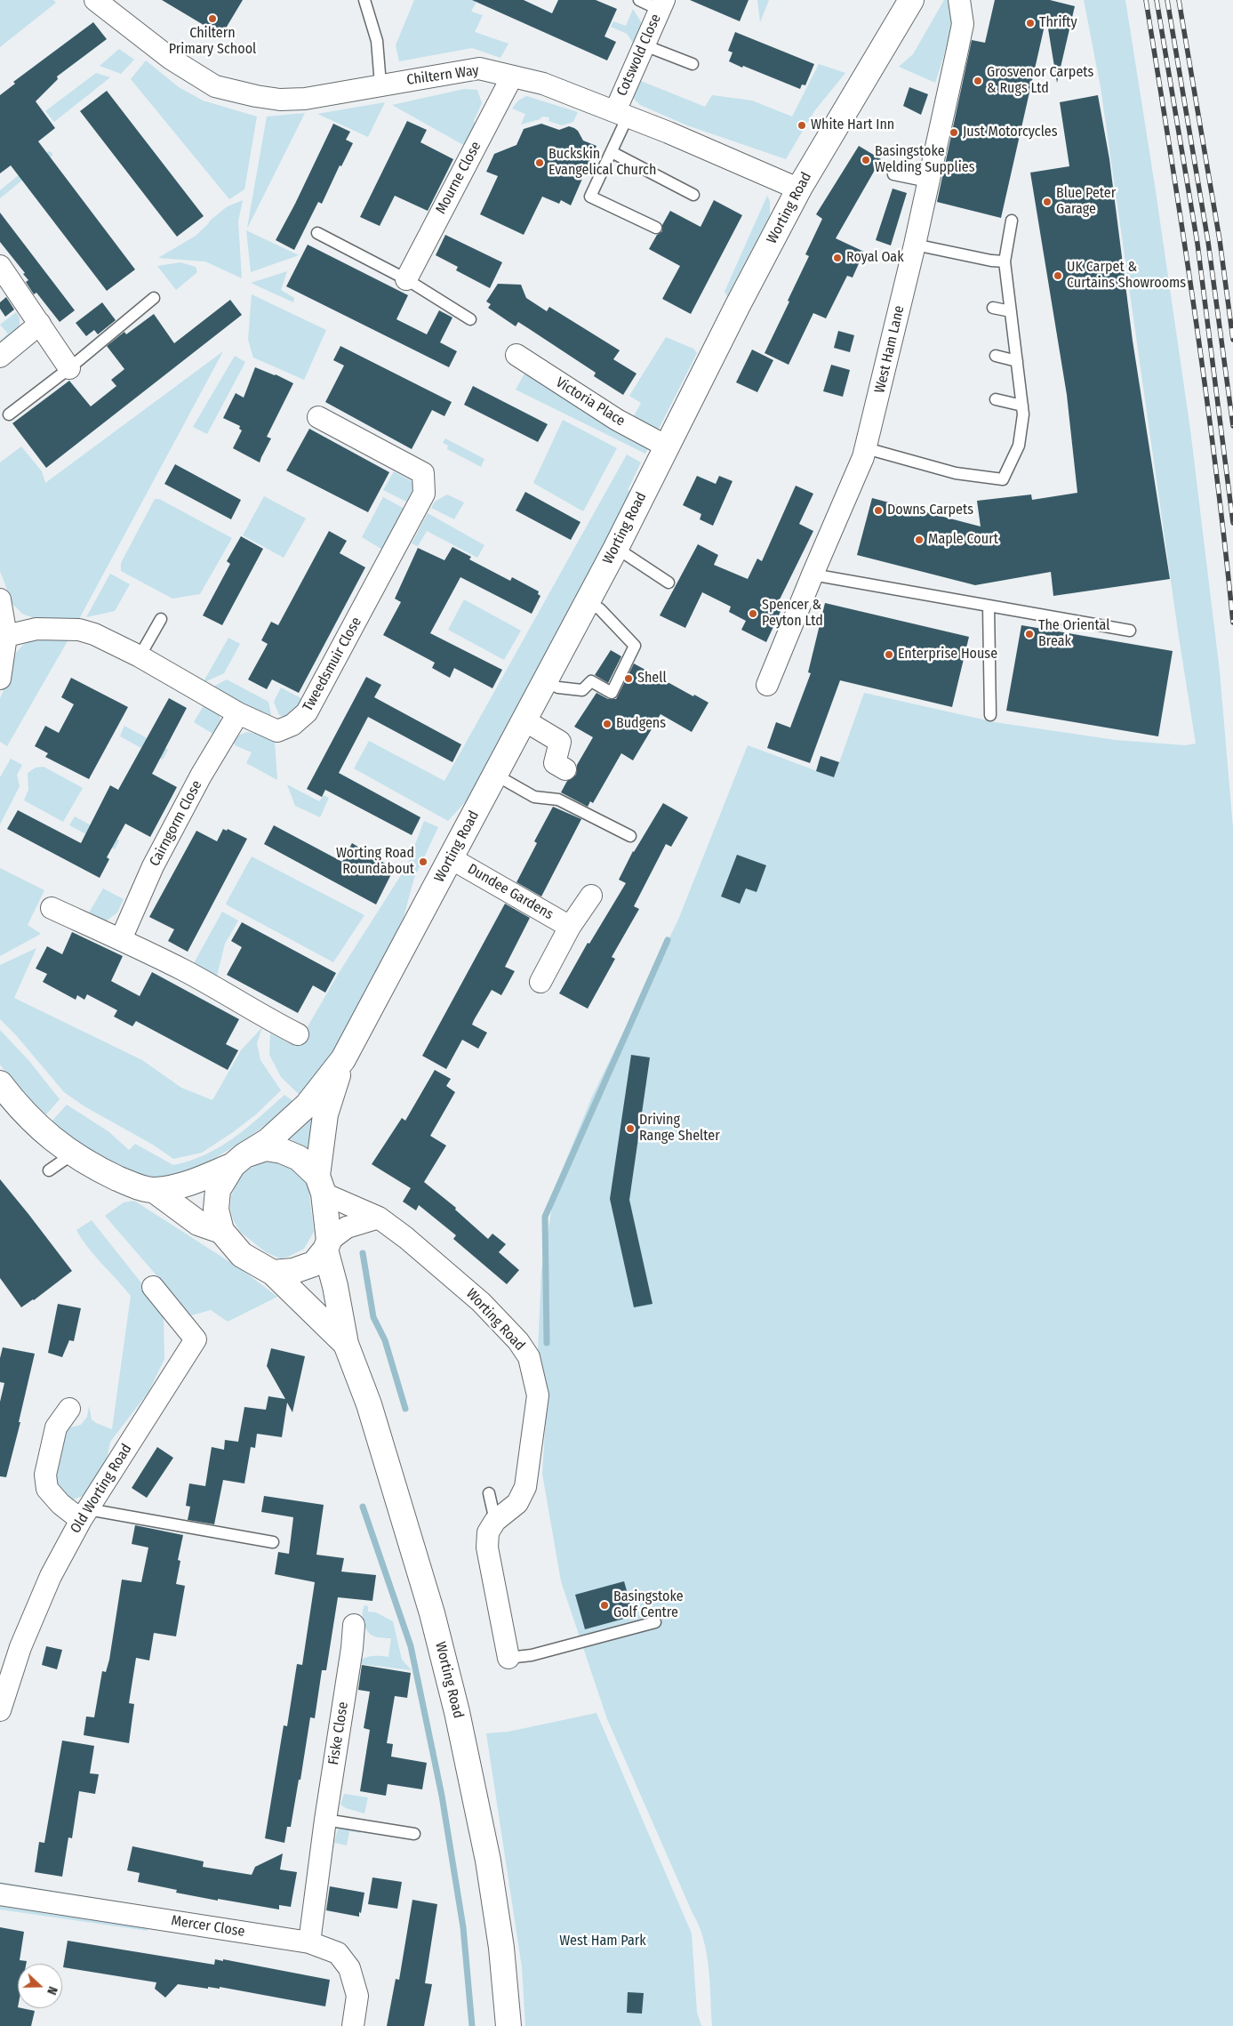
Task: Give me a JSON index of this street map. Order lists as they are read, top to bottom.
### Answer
{
  "streets": {
    "main road": ["Worting Road"],
    "street": [
      "Cotswold Close",
      "Chiltern Way",
      "Mourne Close",
      "West Ham Lane",
      "Victoria Place",
      "Tweedsmuir Close",
      "Cairngorm Close",
      "Dundee Gardens",
      "Old Worting Road",
      "Fiske Close",
      "Mercer Close"
    ]
  },
  "crossings": [
    ["Cotswold Close", "Chiltern Way"],
    ["Chiltern Way", "Mourne Close"],
    ["Chiltern Way", "Worting Road"],
    ["Worting Road", "Victoria Place"],
    ["Worting Road", "Dundee Gardens"],
    ["Tweedsmuir Close", "Cairngorm Close"],
    ["Fiske Close", "Mercer Close"]
  ],
  "parks": ["West Ham Park"],
  "places": [
    "Chiltern Primary School",
    "Thrifty",
    "Grosvenor Carpets & Rugs Ltd",
    "White Hart Inn",
    "Just Motorcycles",
    "Basingstoke Welding Supplies",
    "Buckskin Evangelical Church",
    "Blue Peter Garage",
    "Royal Oak",
    "UK Carpet & Curtains Showrooms",
    "Downs Carpets",
    "Maple Court",
    "Spencer & Peyton Ltd",
    "The Oriental Break",
    "Enterprise House",
    "Shell",
    "Budgens",
    "Worting Road Roundabout",
    "Driving Range Shelter",
    "Basingstoke Golf Centre"
  ],
  "north": "right"
}
